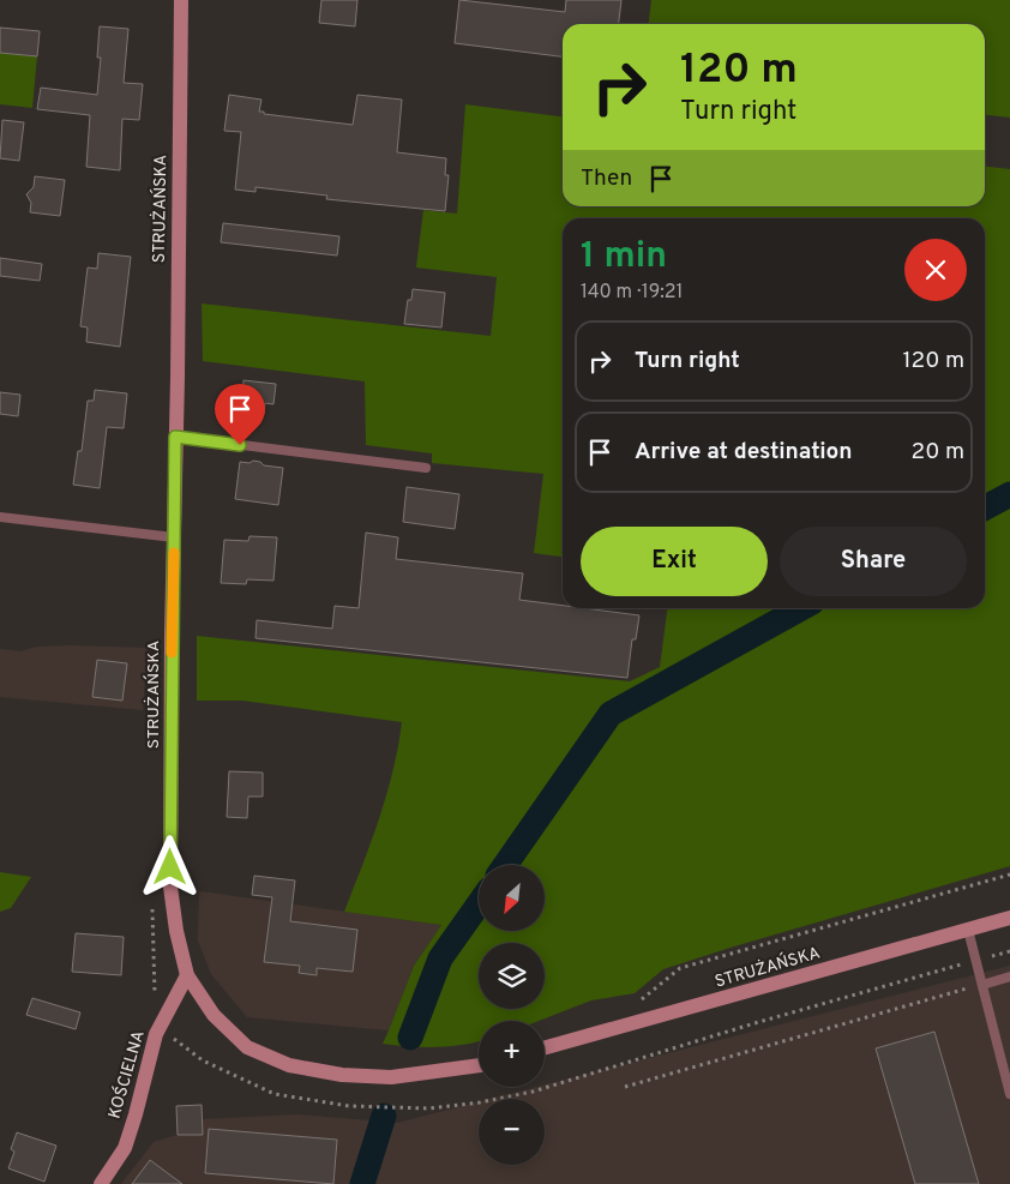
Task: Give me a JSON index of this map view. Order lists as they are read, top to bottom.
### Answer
{
  "streets": {
    "main road": ["STRUŻAŃSKA", "KOŚCIELNA"]
  },
  "crossings": [
    ["STRUŻAŃSKA", "KOŚCIELNA"]
  ],
  "north": "bottom left",
  "page": {
    "turn": ["120 m", "Turn right"],
    "then": "Then",
    "heading": ["1 min", "140 m · 19:21"],
    "list": [
      {
        "name": "Turn right",
        "value": "120 m"
      },
      {
        "name": "Arrive at destination",
        "value": "20 m"
      }
    ],
    "buttons": ["Exit", "Share"],
    "map_buttons": ["+", "−"]
  }
}
